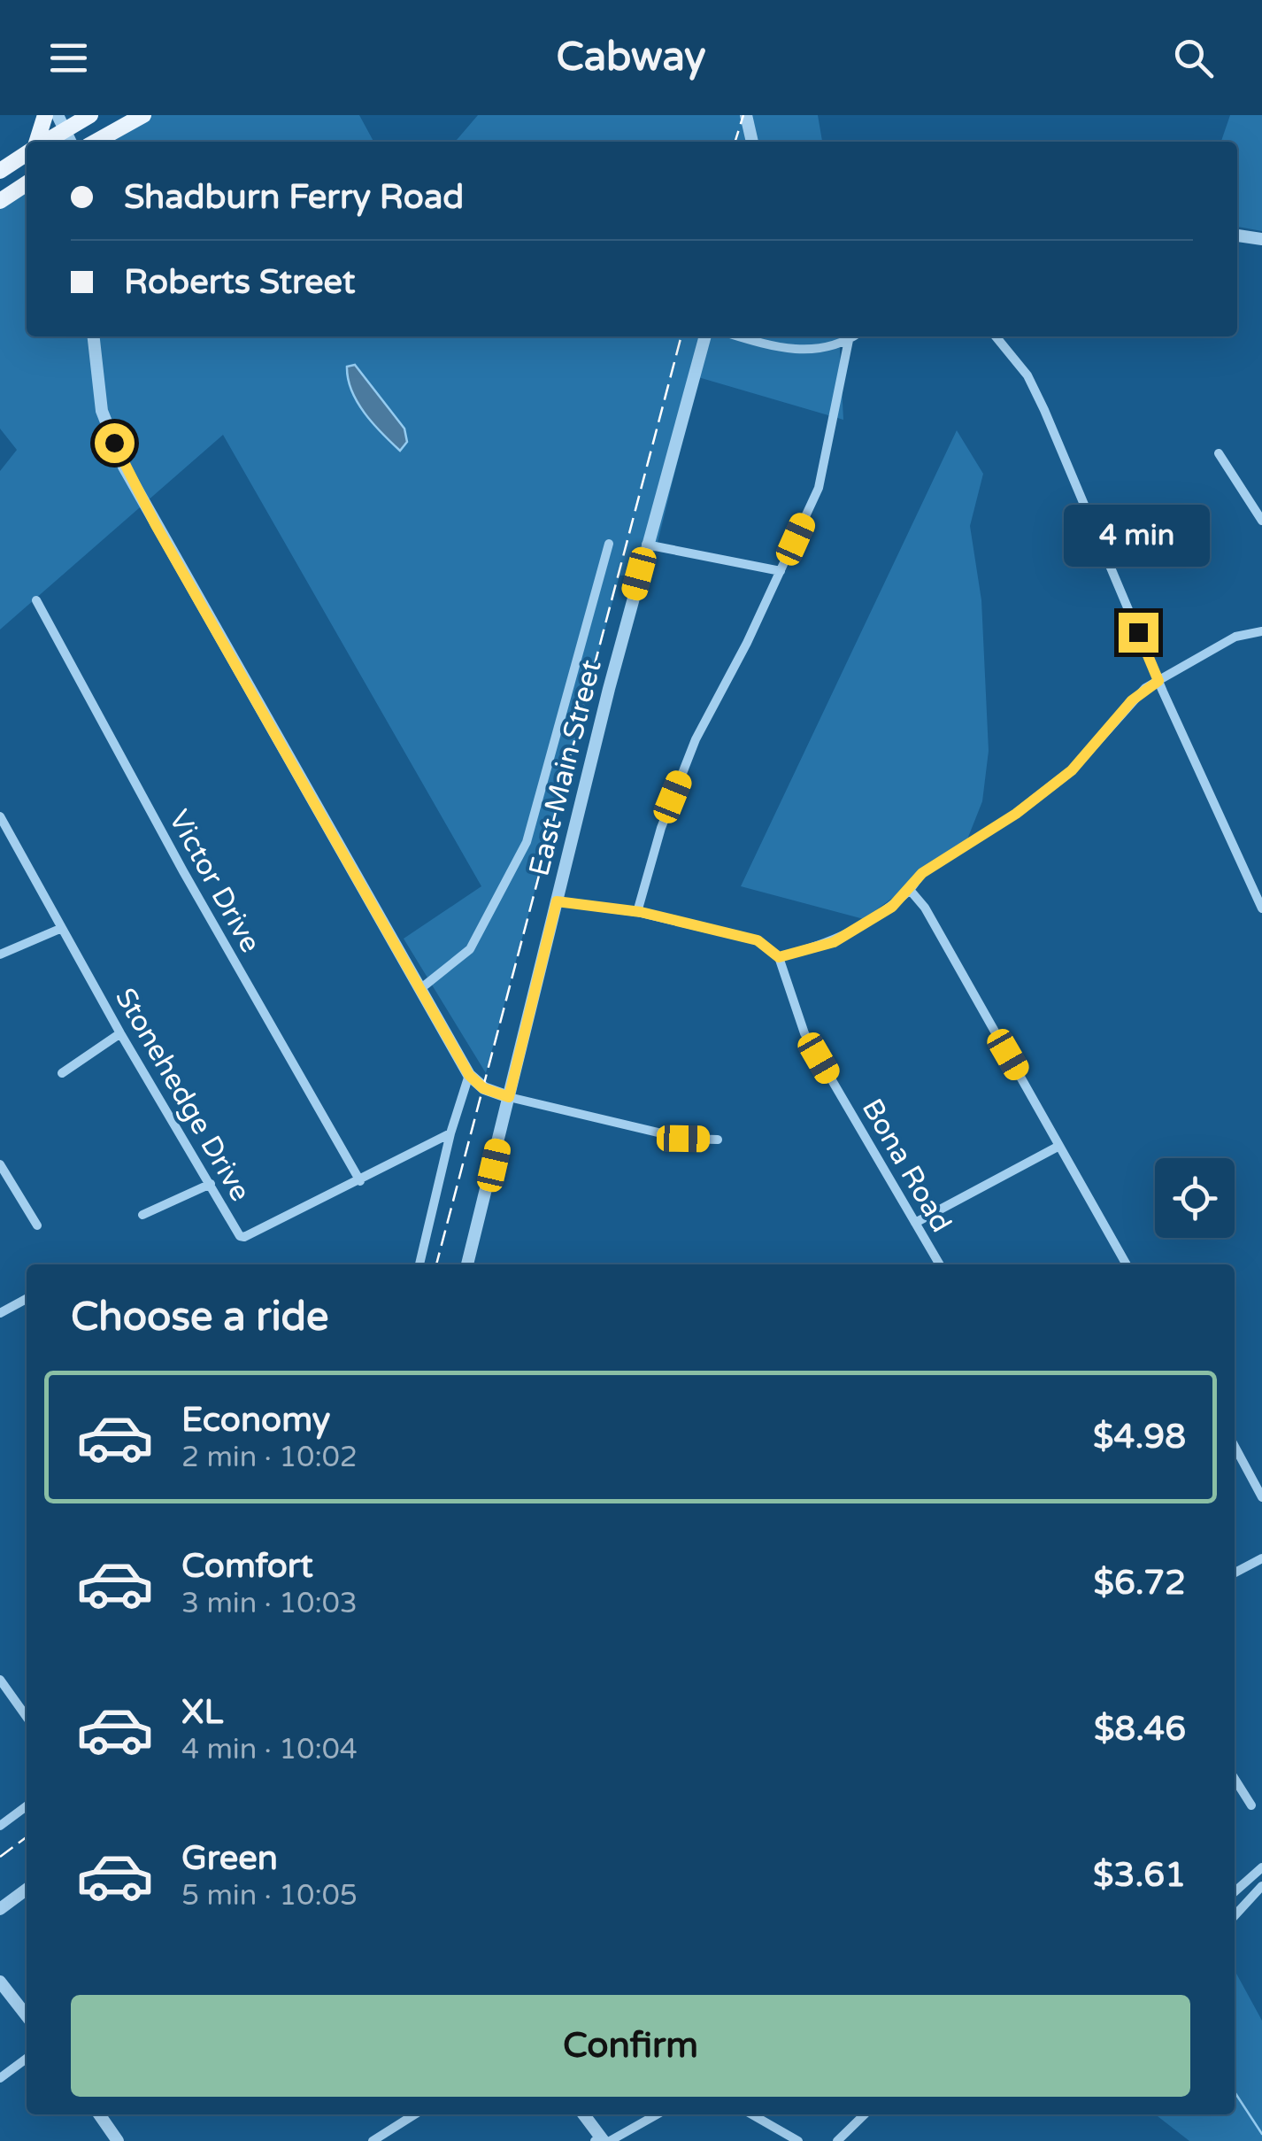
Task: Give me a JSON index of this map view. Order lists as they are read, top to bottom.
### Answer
{
  "streets": {
    "street": [
      "East Main Street",
      "Victor Drive",
      "Stonehedge Drive",
      "Bona Road"
    ]
  },
  "crossings": [
    ["Victor Drive", "Stonehedge Drive"]
  ],
  "page": {
    "header": "Cabway",
    "banner": ["Shadburn Ferry Road", "Roberts Street"],
    "bubble": "4 min",
    "heading": "Choose a ride",
    "list": [
      {
        "name": "Economy",
        "note": "2 min · 10:02",
        "value": "$4.98"
      },
      {
        "name": "Comfort",
        "note": "3 min · 10:03",
        "value": "$6.72"
      },
      {
        "name": "XL",
        "note": "4 min · 10:04",
        "value": "$8.46"
      },
      {
        "name": "Green",
        "note": "5 min · 10:05",
        "value": "$3.61"
      }
    ],
    "buttons": "Confirm"
  }
}
